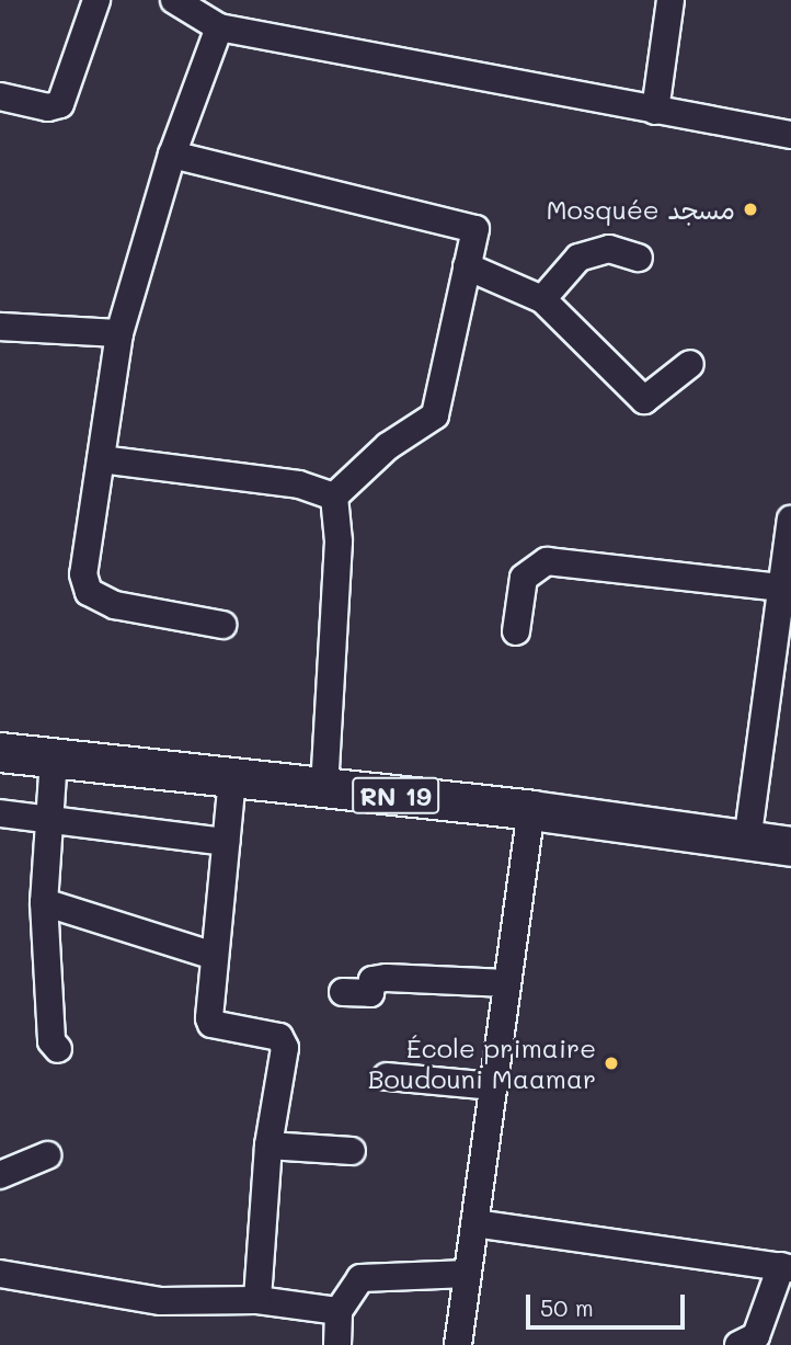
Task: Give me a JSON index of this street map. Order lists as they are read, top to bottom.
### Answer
{
  "streets": {
    "highway": ["RN 19"]
  },
  "places": ["Mosquée مسجد", "École primaire Boudouni Maamar"],
  "scale_bar": "50 m"
}
